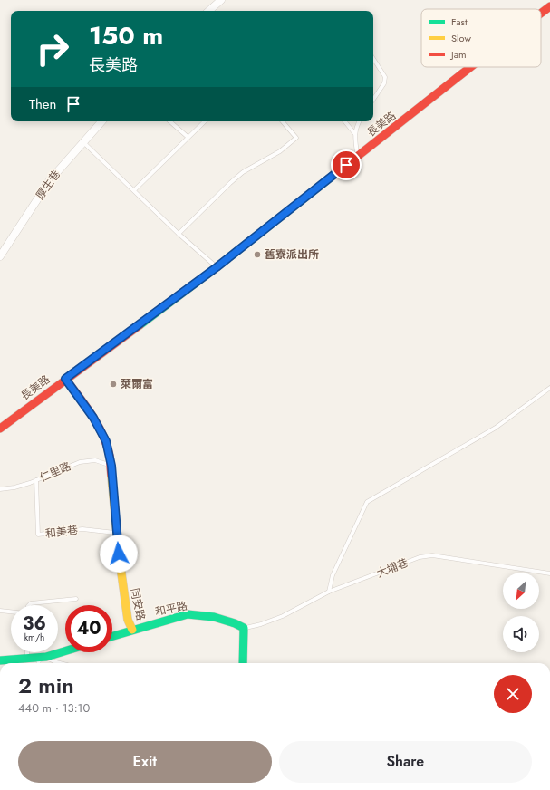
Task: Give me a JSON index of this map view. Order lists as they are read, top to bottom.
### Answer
{
  "streets": {
    "main road": ["長美路", "同安路", "和平路"],
    "street": ["厚生巷"],
    "lane": ["仁里路", "和美巷", "大埔巷"]
  },
  "crossings": [
    ["長美路", "同安路"],
    ["仁里路", "和美巷"],
    ["仁里路", "同安路"],
    ["和美巷", "同安路"],
    ["大埔巷", "和平路"],
    ["同安路", "和平路"]
  ],
  "places": ["舊寮派出所", "萊爾富"],
  "legend": ["Fast", "Slow", "Jam"],
  "north": "bottom left",
  "page": {
    "turn": ["150 m", "長美路"],
    "then": "Then",
    "speed": "36 km/h",
    "limit": "40",
    "heading": ["2 min", "440 m · 13:10"],
    "buttons": ["Exit", "Share"]
  }
}
